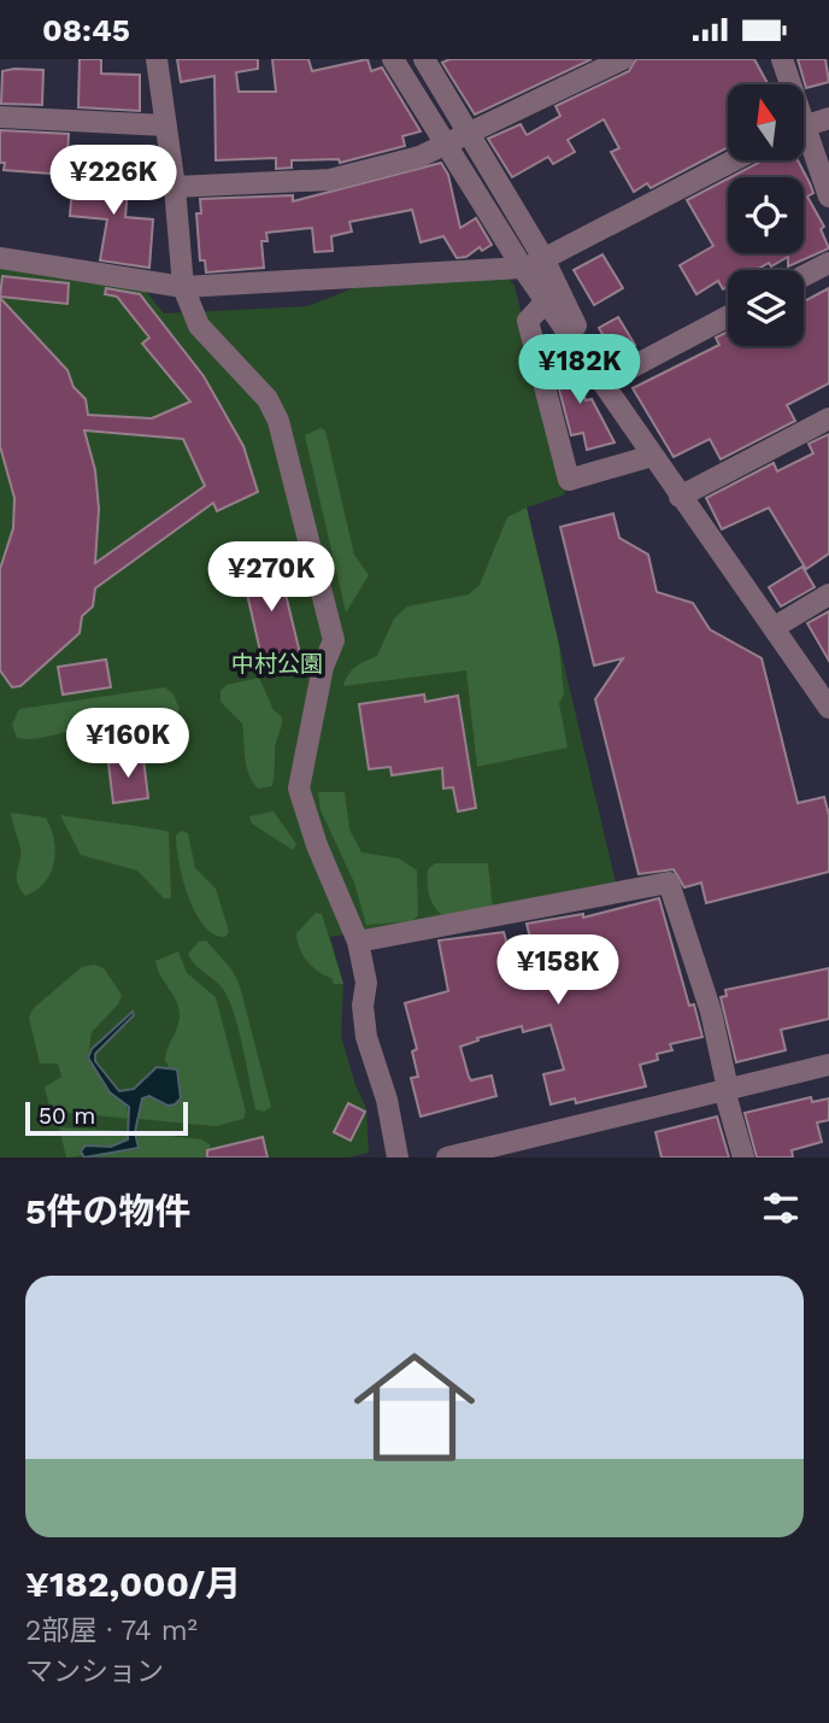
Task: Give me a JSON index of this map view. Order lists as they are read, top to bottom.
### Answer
{
  "parks": ["中村公園"],
  "scale_bar": "50 m",
  "north": "top",
  "page": {
    "status": "08:45",
    "price": [
      "¥226K",
      "¥182K",
      "¥270K",
      "¥160K",
      "¥158K"
    ],
    "scale": "50 m",
    "heading": "5件の物件",
    "list": [
      {
        "name": "¥182,000/月",
        "note": "2部屋 · 74 m² · マンション"
      }
    ]
  }
}
